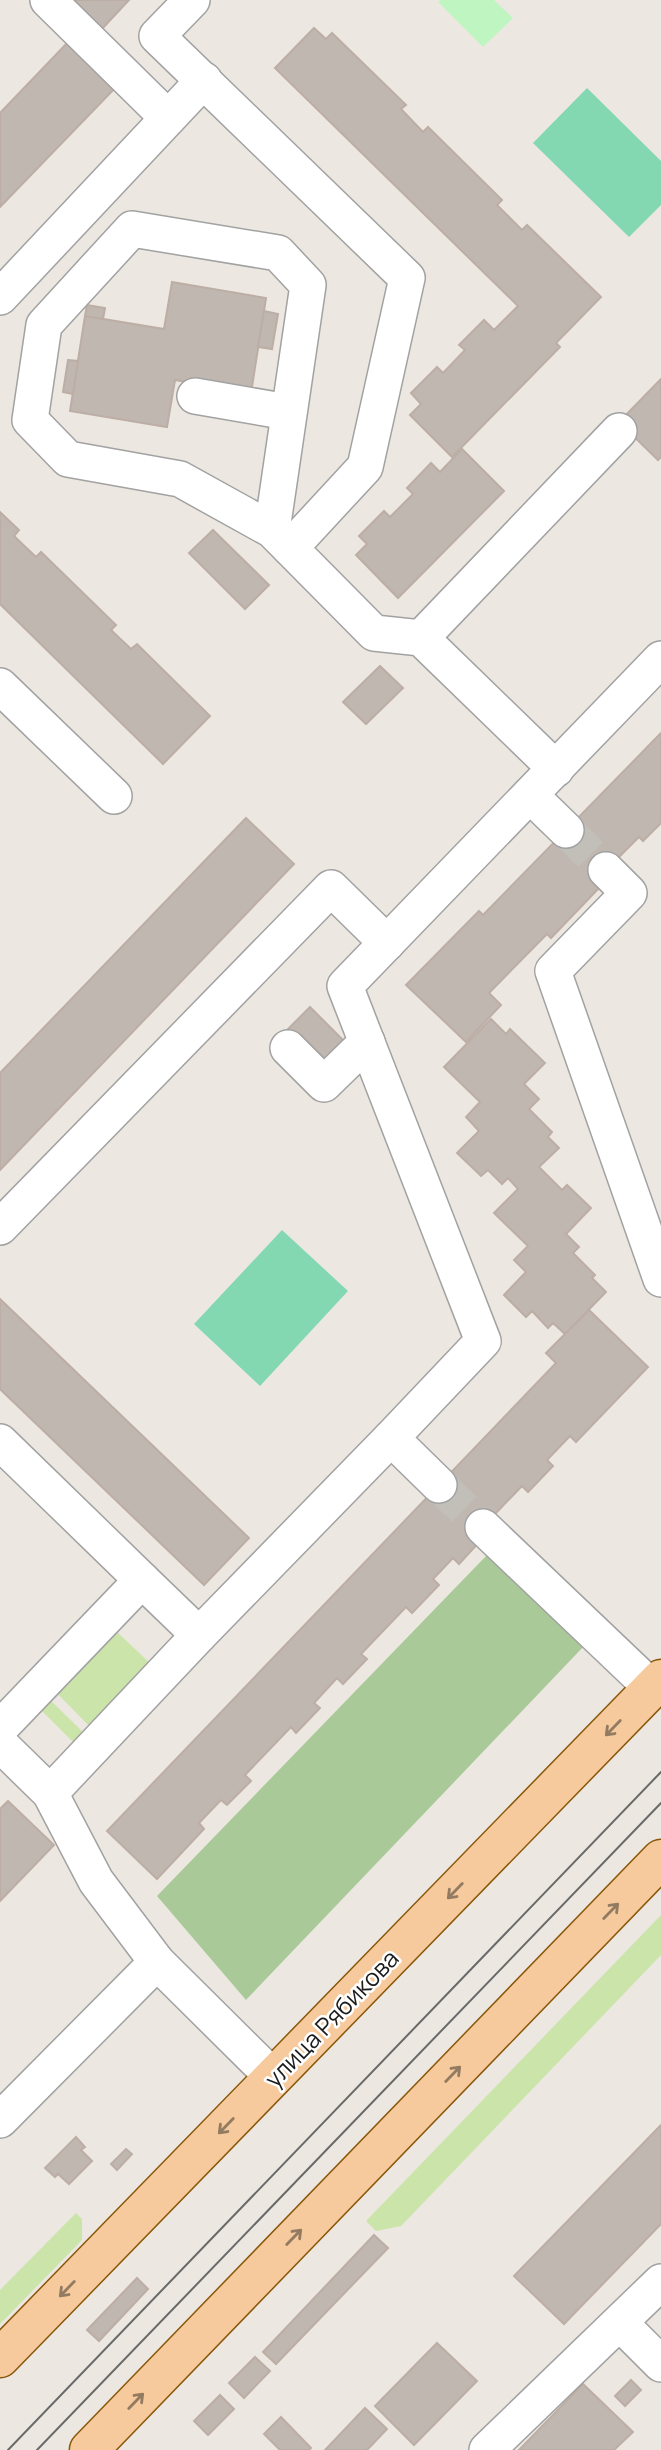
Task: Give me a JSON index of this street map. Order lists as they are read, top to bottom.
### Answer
{
  "streets": {
    "main road": ["улица Рябикова"]
  }
}
